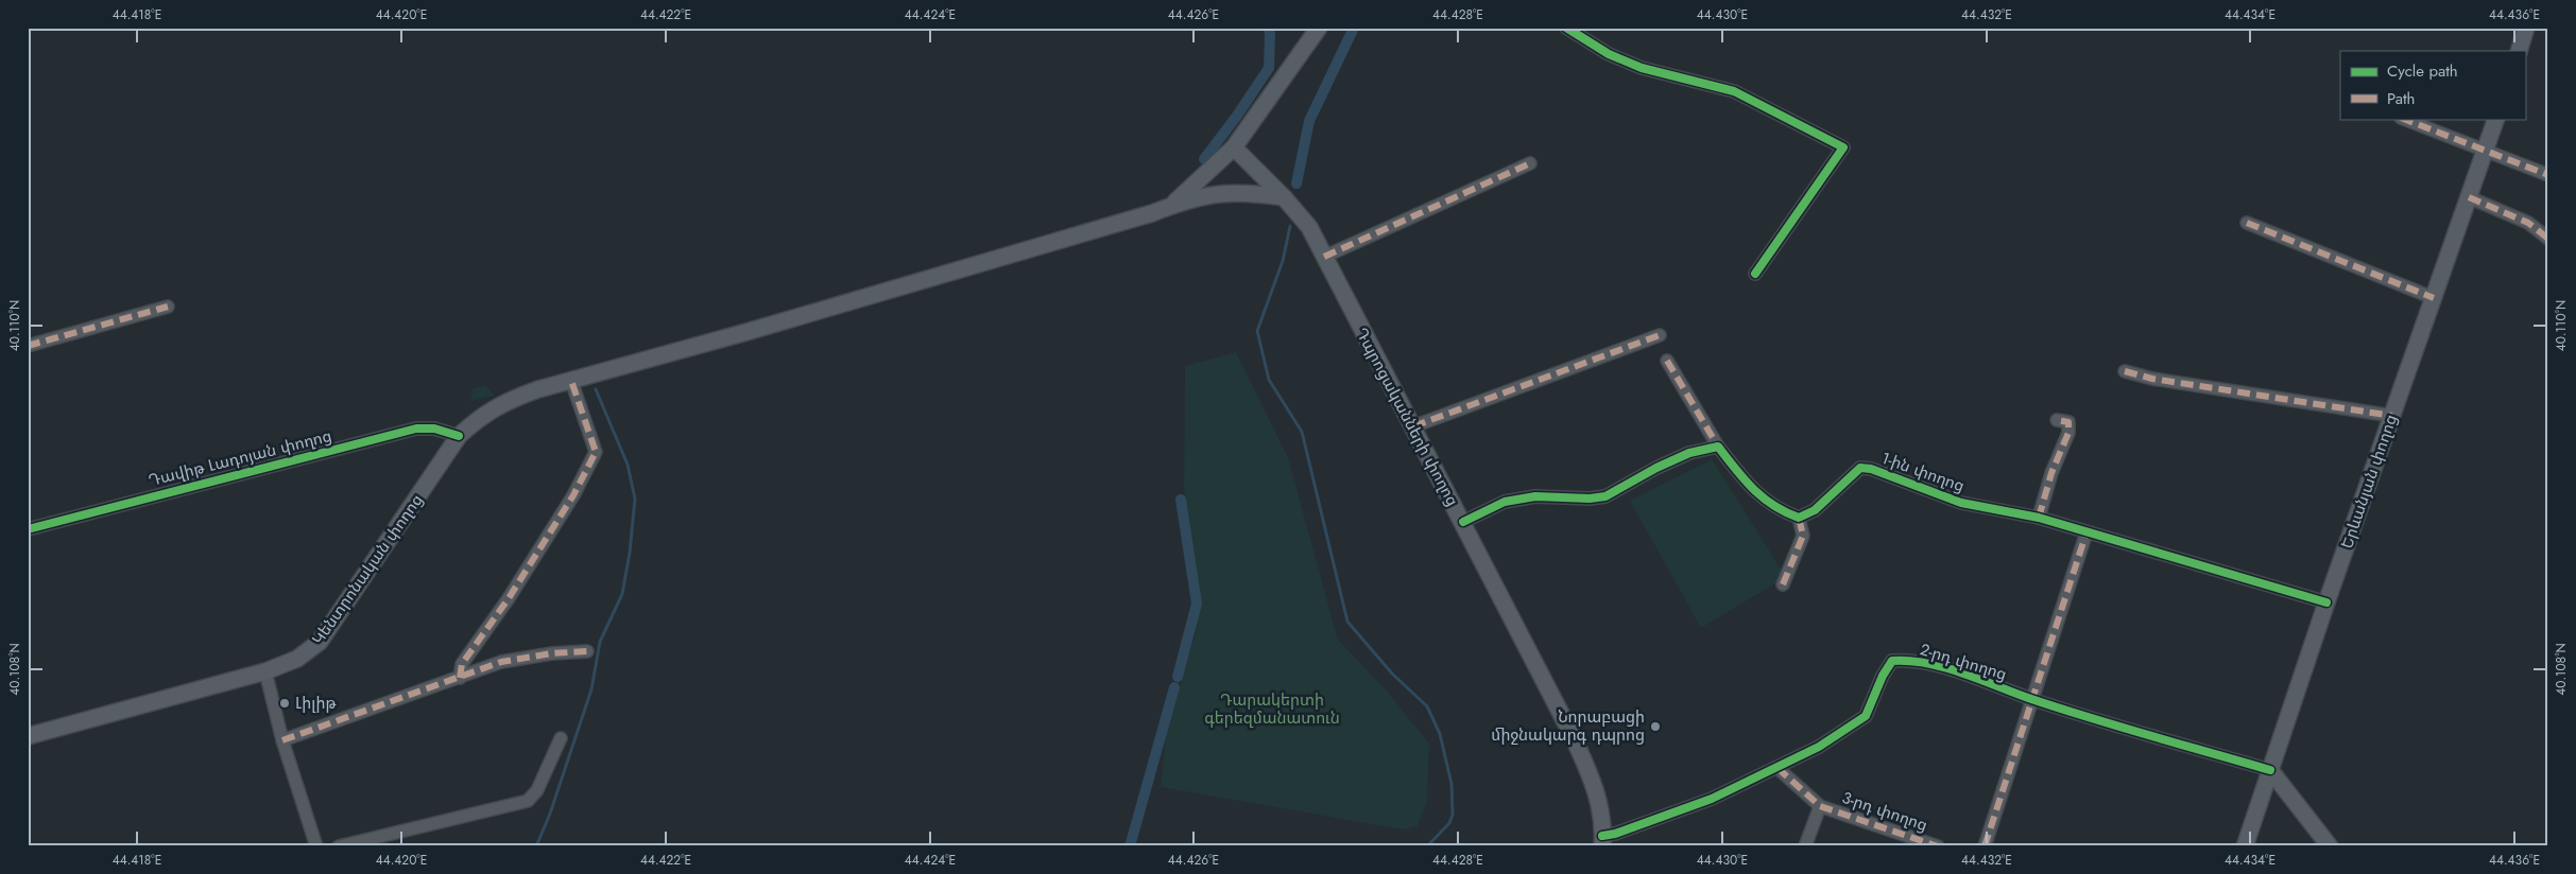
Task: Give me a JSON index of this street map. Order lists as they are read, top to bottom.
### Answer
{
  "streets": {
    "main road": ["Դպրոցականների փողոց", "Երևանյան փողոց", "Կենտրոնական փողոց"],
    "street": [
      "Դավիթ Լադոյան փողոց",
      "1-ին փողոց",
      "2-րդ փողոց",
      "3-րդ փողոց"
    ]
  },
  "crossings": [
    ["Դպրոցականների փողոց", "Կենտրոնական փողոց"],
    ["Դպրոցականների փողոց", "2-րդ փողոց"],
    ["Դավիթ Լադոյան փողոց", "Կենտրոնական փողոց"],
    ["1-ին փողոց", "Երևանյան փողոց"],
    ["Երևանյան փողոց", "2-րդ փողոց"]
  ],
  "parks": ["Դարակերտի գերեզմանատուն"],
  "places": ["Լիլիթ", "Նորաբացի միջնակարգ դպրոց"],
  "legend": ["Cycle path", "Path"],
  "coordinates": [
    "44.418°E",
    "44.420°E",
    "44.422°E",
    "44.424°E",
    "44.426°E",
    "44.428°E",
    "44.430°E",
    "44.432°E",
    "44.434°E",
    "44.436°E",
    "40.110°N",
    "40.108°N"
  ]
}
